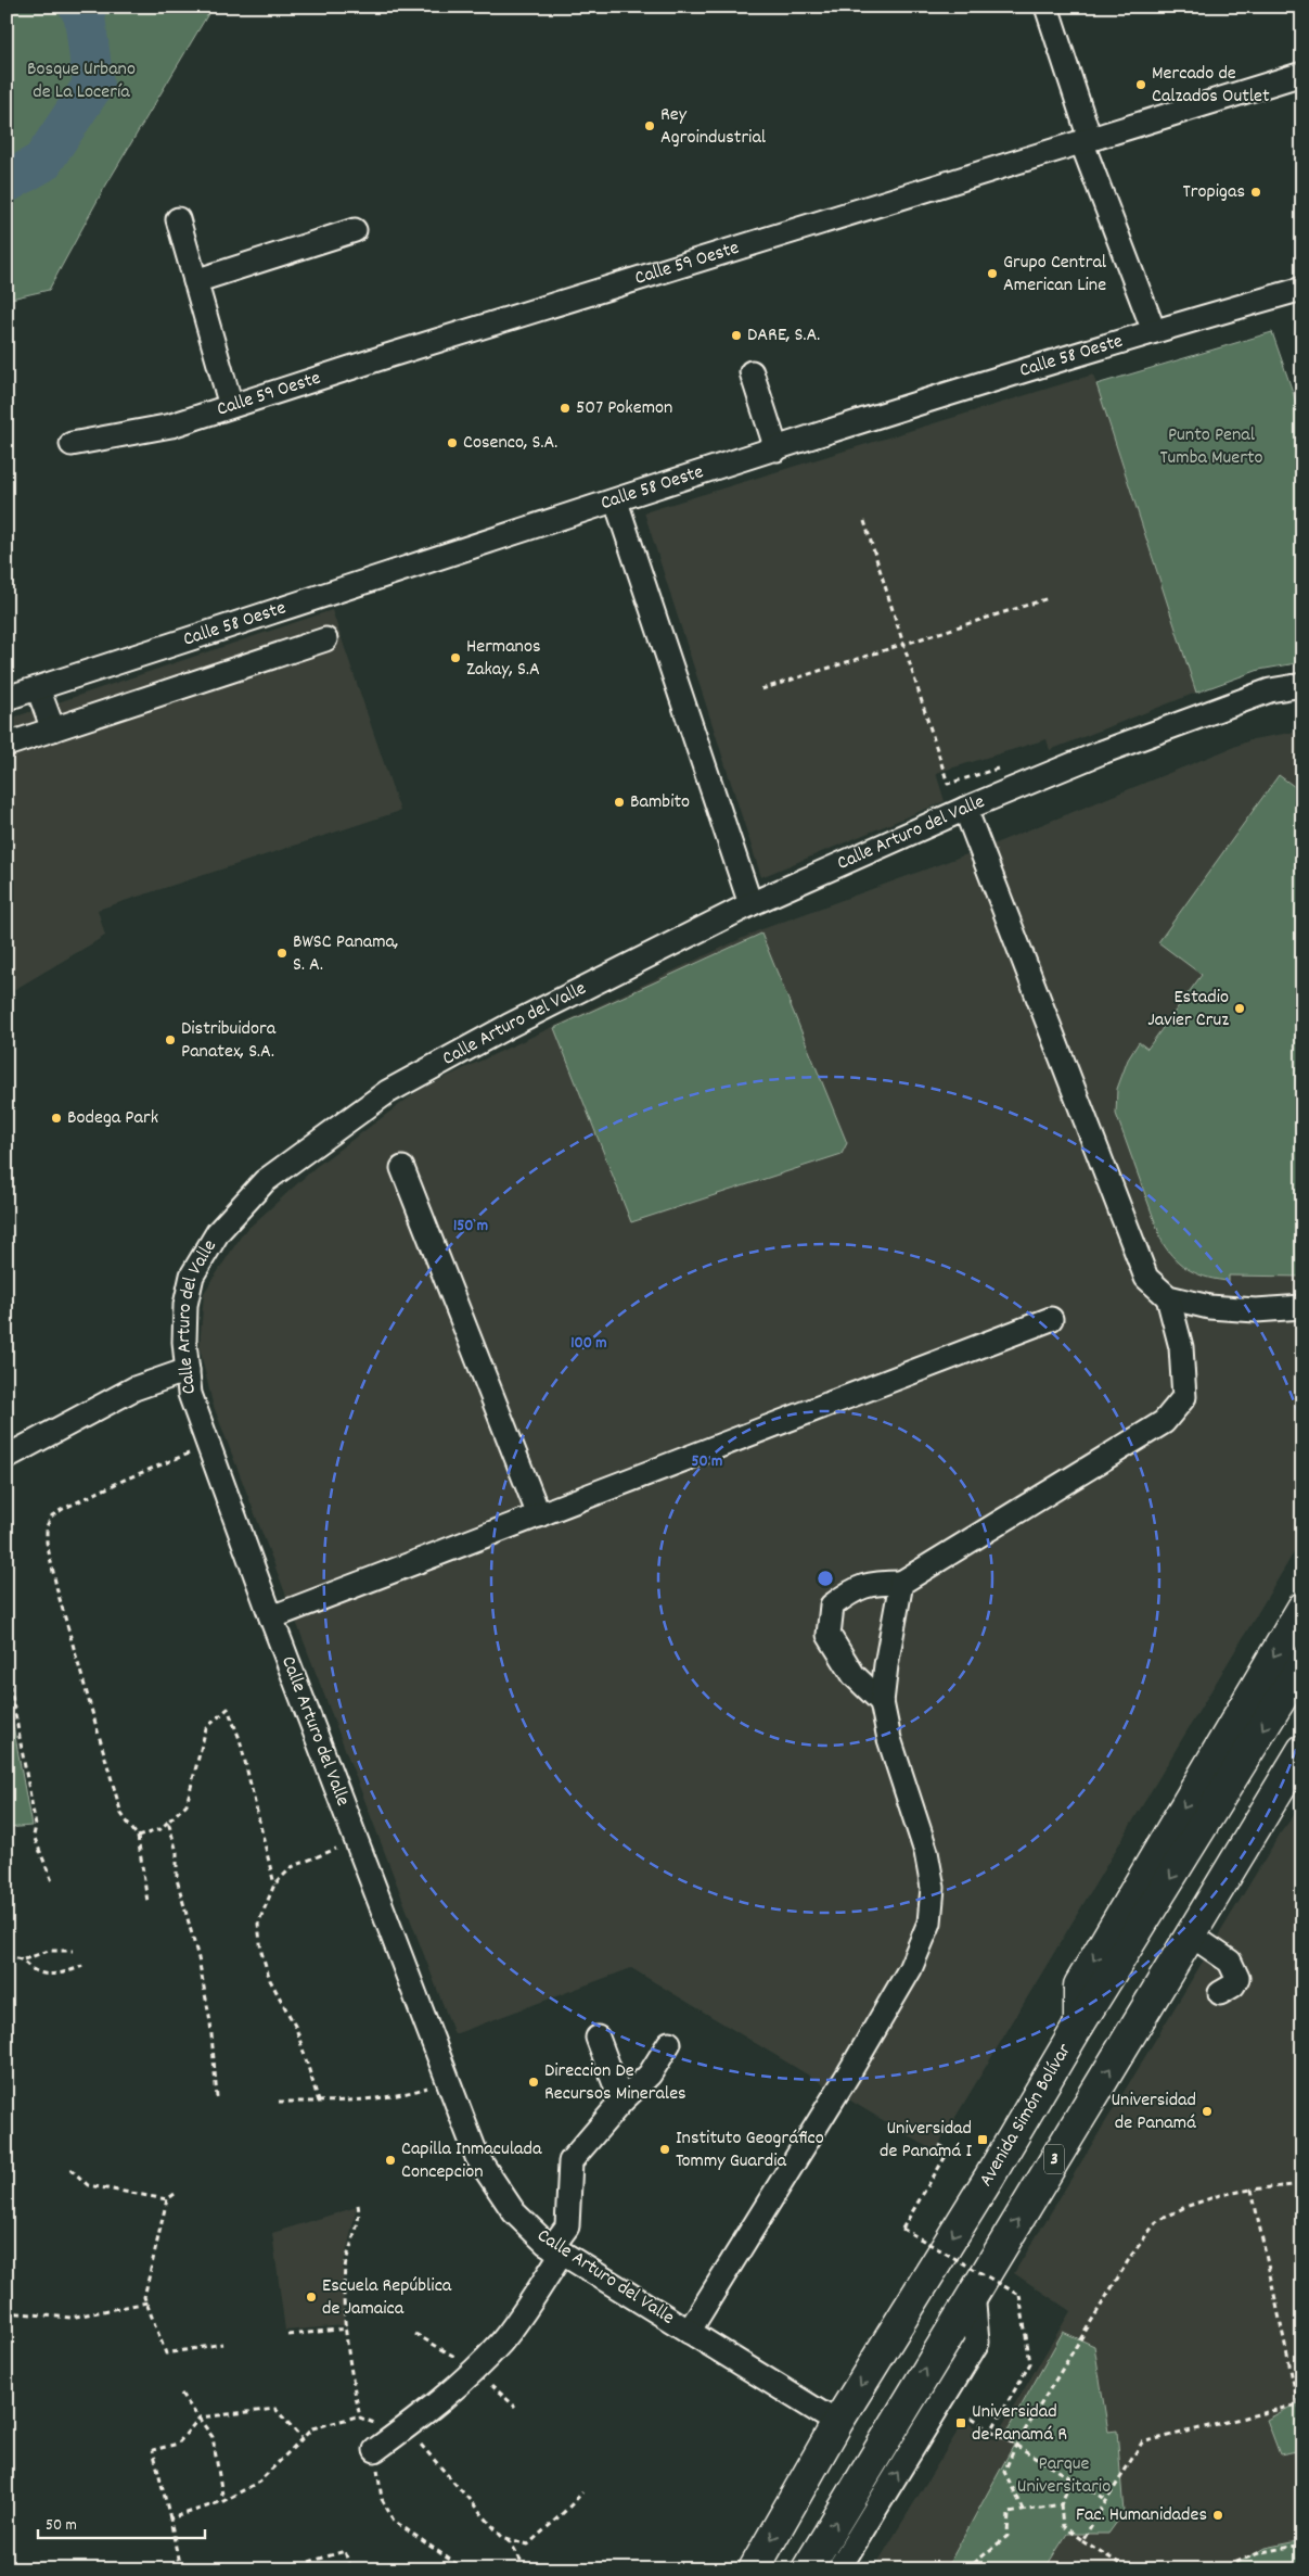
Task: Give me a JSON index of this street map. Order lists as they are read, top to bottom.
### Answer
{
  "streets": {
    "main road": ["Avenida Simón Bolívar", "3"],
    "street": ["Calle 59 Oeste", "Calle 58 Oeste", "Calle Arturo del Valle"]
  },
  "crossings": [
    ["Calle Arturo del Valle", "Avenida Simón Bolívar"]
  ],
  "parks": ["Bosque Urbano de La Locería", "Punto Penal Tumba Muerto", "Parque Universitario"],
  "places": {
    "other": [
      "Mercado de Calzados Outlet",
      "Rey Agroindustrial",
      "Tropigas",
      "Grupo Central American Line",
      "DARE, S.A.",
      "507 Pokemon",
      "Cosenco, S.A.",
      "Hermanos Zakay, S.A",
      "Bambito",
      "BWSC Panama, S. A.",
      "Estadio Javier Cruz",
      "Distribuidora Panatex, S.A.",
      "Bodega Park",
      "Direccion De Recursos Minerales",
      "Universidad de Panamá",
      "Instituto Geográfico Tommy Guardia",
      "Capilla Inmaculada Concepcion",
      "Escuela República de Jamaica",
      "Fac. Humanidades"
    ],
    "transit": ["Universidad de Panamá I", "Universidad de Panamá R"]
  },
  "scale_bar": "50 m",
  "rings": ["150 m", "100 m", "50 m"]
}
